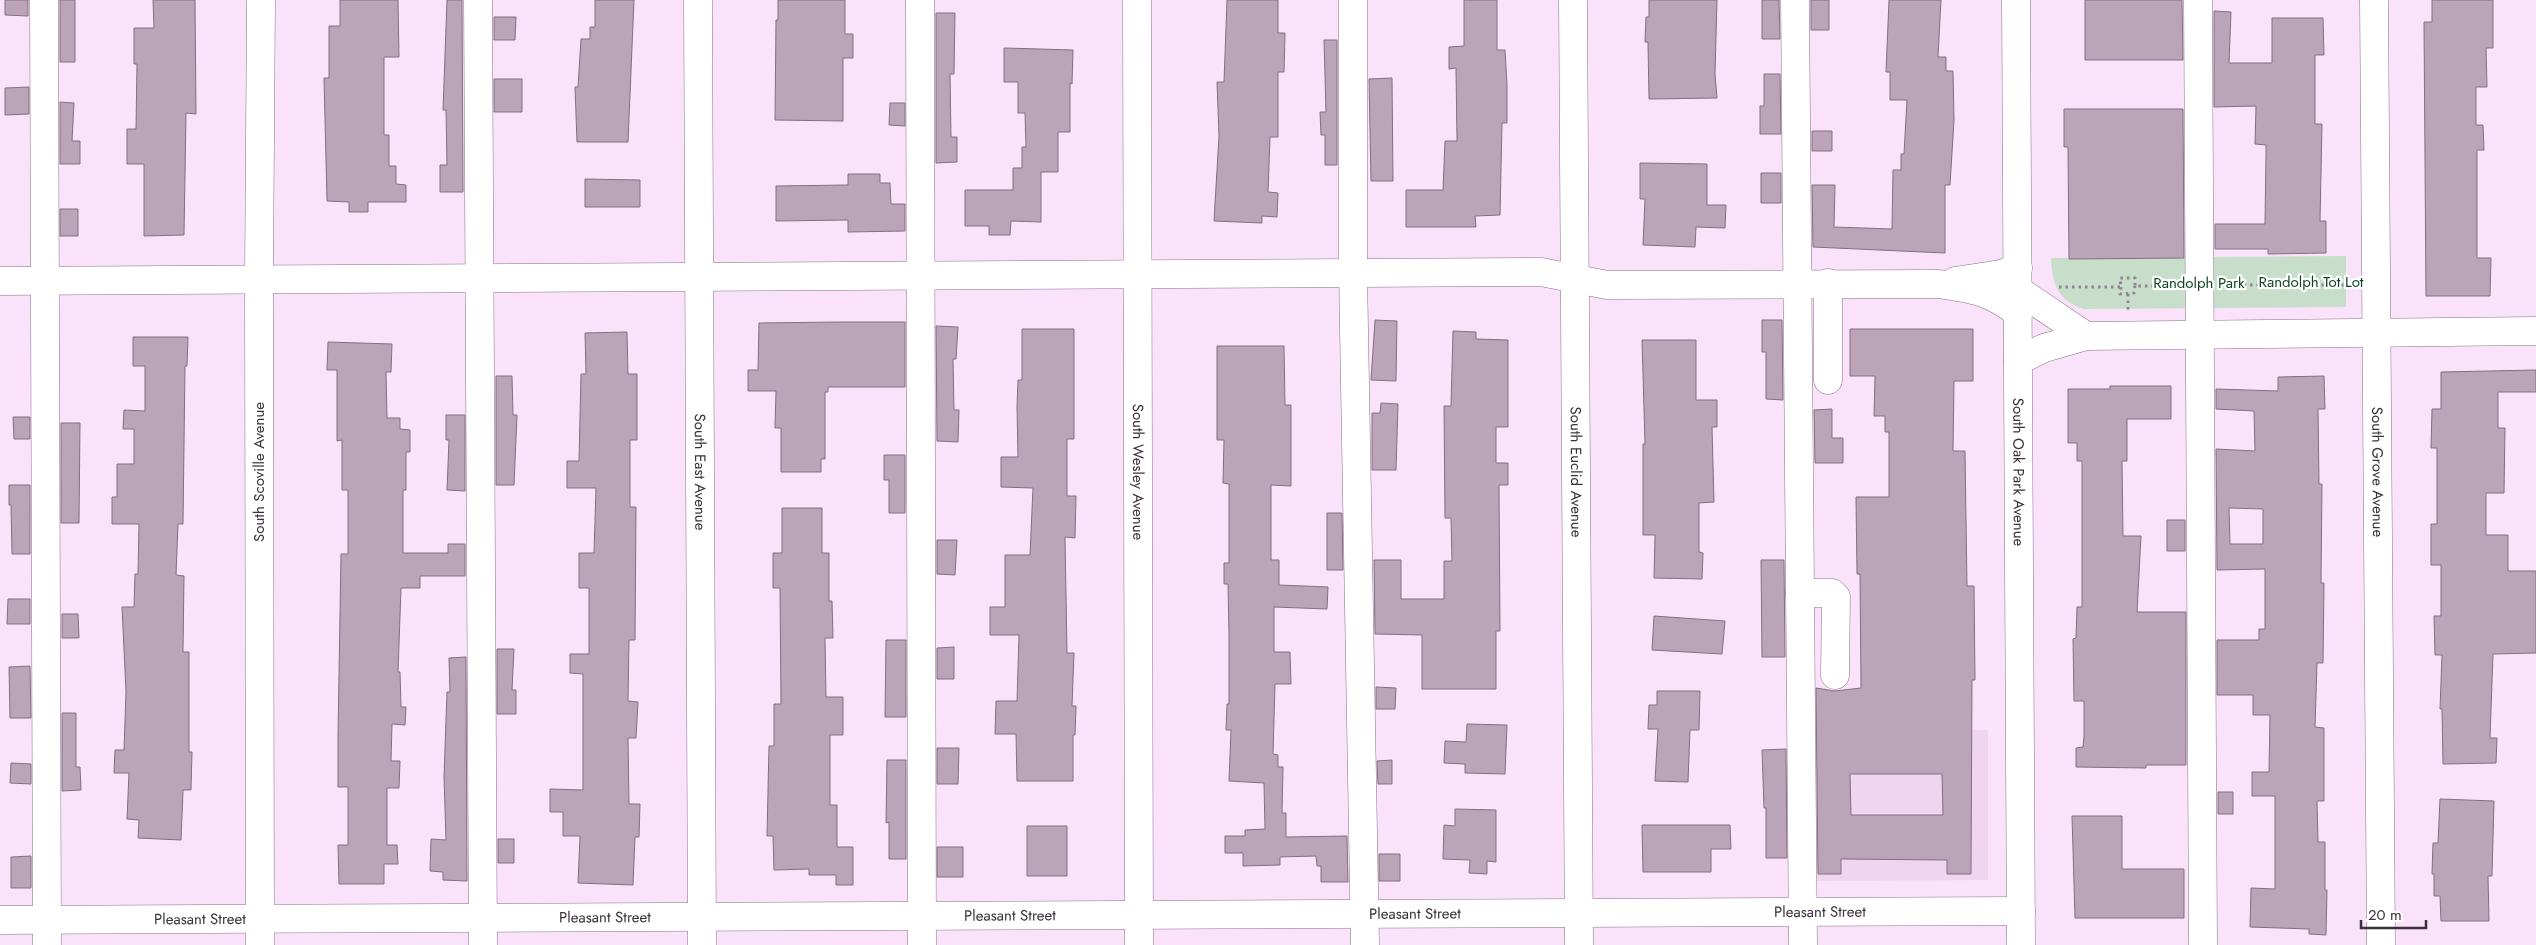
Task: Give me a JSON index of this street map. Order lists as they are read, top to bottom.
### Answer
{
  "streets": {
    "street": [
      "South Scoville Avenue",
      "South Wesley Avenue",
      "South Oak Park Avenue",
      "South East Avenue",
      "South Euclid Avenue",
      "South Grove Avenue",
      "Pleasant Street"
    ]
  },
  "crossings": [
    ["South Scoville Avenue", "Pleasant Street"],
    ["South Wesley Avenue", "Pleasant Street"],
    ["South Oak Park Avenue", "Pleasant Street"],
    ["South East Avenue", "Pleasant Street"],
    ["South Euclid Avenue", "Pleasant Street"]
  ],
  "parks": ["Randolph Tot Lot", "Randolph Park"],
  "scale_bar": "20 m"
}
